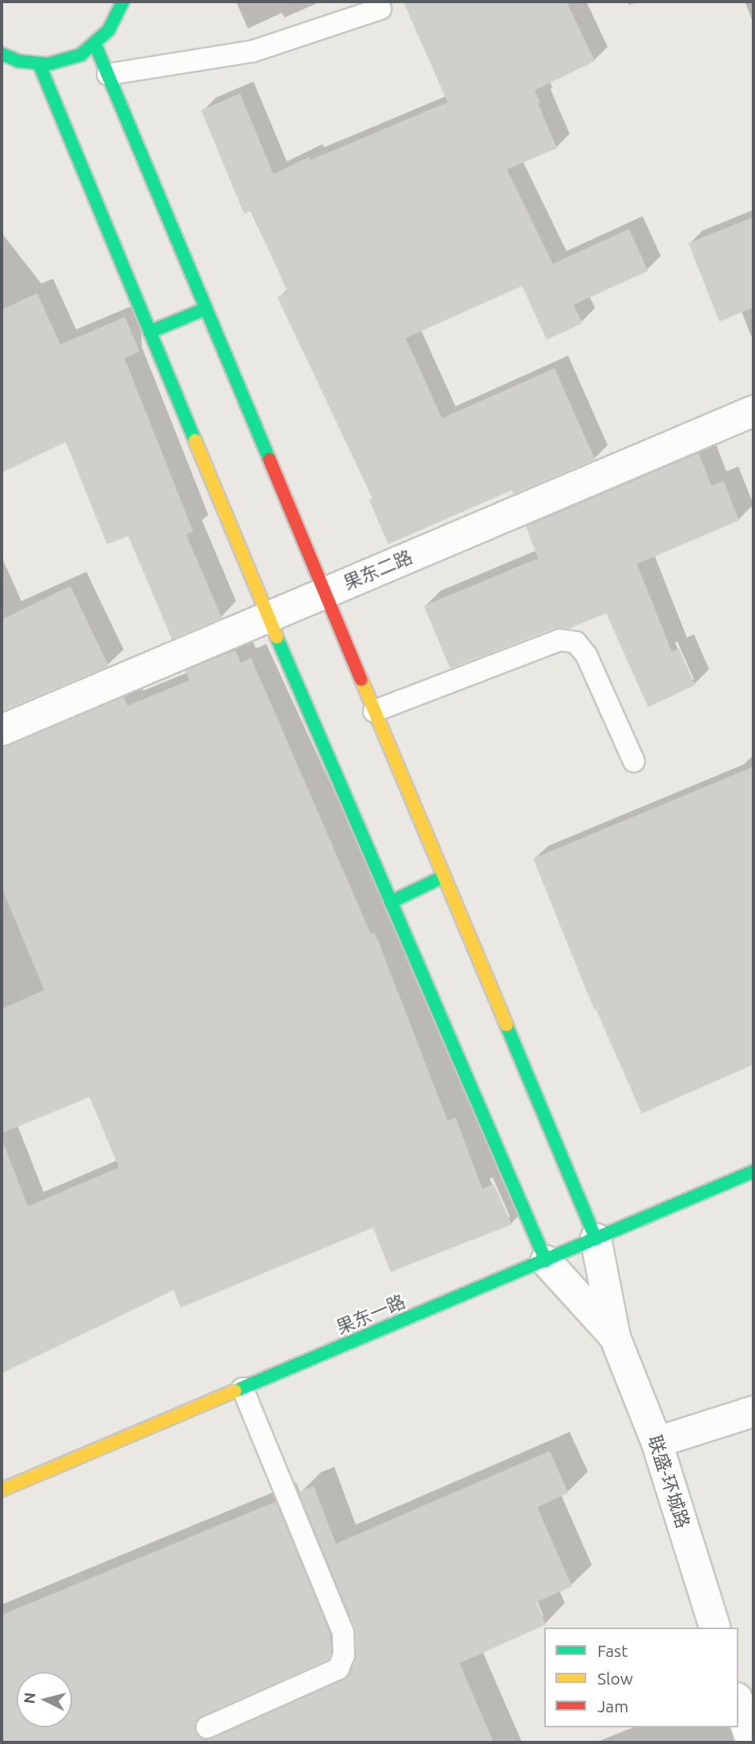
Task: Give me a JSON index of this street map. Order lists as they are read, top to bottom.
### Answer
{
  "streets": {
    "street": ["果东二路", "果东一路", "联盛-环城路"]
  },
  "legend": ["Fast", "Slow", "Jam"],
  "north": "left"
}
